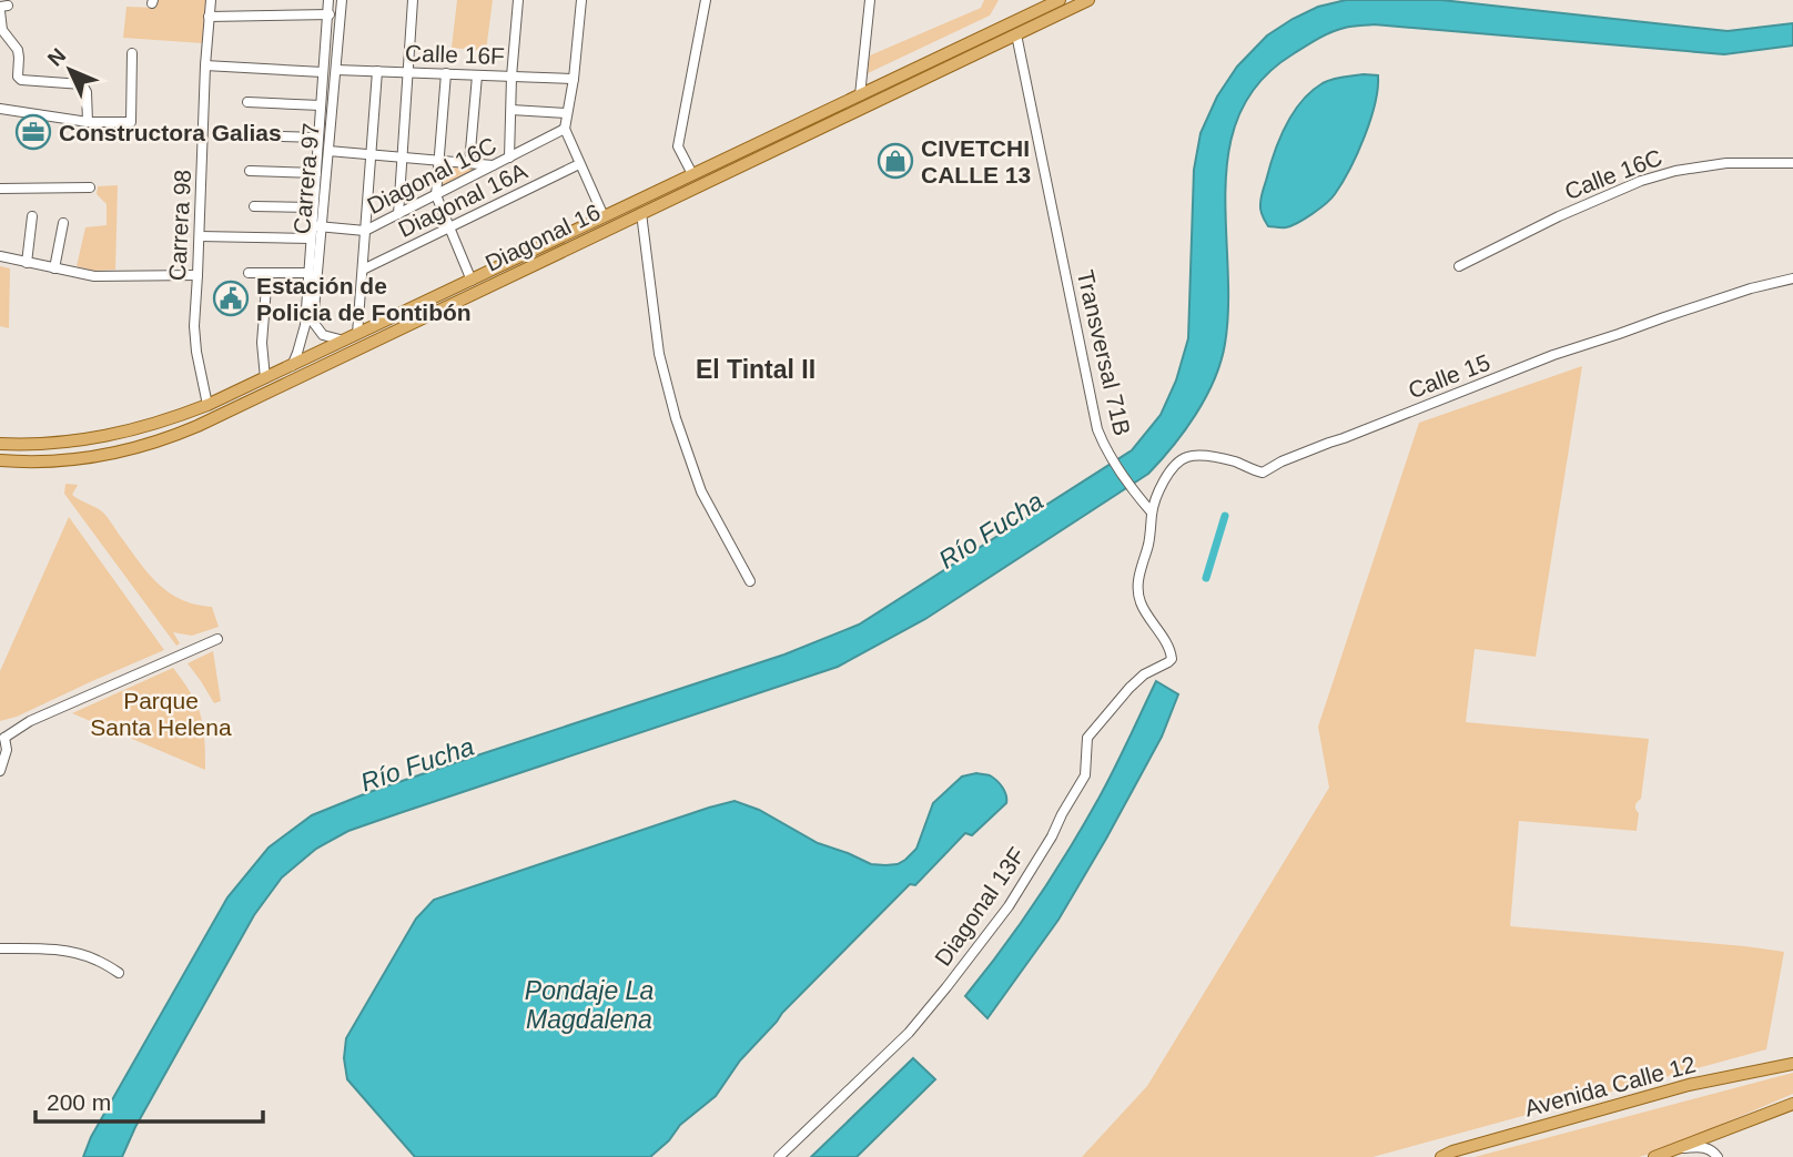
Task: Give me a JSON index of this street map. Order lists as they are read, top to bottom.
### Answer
{
  "streets": {
    "main road": ["Diagonal 16", "Avenida Calle 12"],
    "street": [
      "Calle 16F",
      "Calle 16C",
      "Diagonal 16C",
      "Carrera 97",
      "Diagonal 16A",
      "Carrera 98",
      "Transversal 71B",
      "Calle 15",
      "Diagonal 13F"
    ]
  },
  "crossings": [
    ["Calle 16F", "Carrera 97"],
    ["Diagonal 16C", "Carrera 97"],
    ["Carrera 97", "Diagonal 16"],
    ["Carrera 98", "Diagonal 16"],
    ["Diagonal 16", "Transversal 71B"],
    ["Transversal 71B", "Calle 15"],
    ["Transversal 71B", "Diagonal 13F"],
    ["Calle 15", "Diagonal 13F"]
  ],
  "districts": ["El Tintal II"],
  "water": ["Río Fucha", "Pondaje La Magdalena"],
  "parks": ["Parque Santa Helena"],
  "places": {
    "office": ["Constructora Galias"],
    "shop": ["CIVETCHI CALLE 13"],
    "public building": ["Estación de Policia de Fontibón"]
  },
  "scale_bar": "200 m",
  "north": "top left"
}
